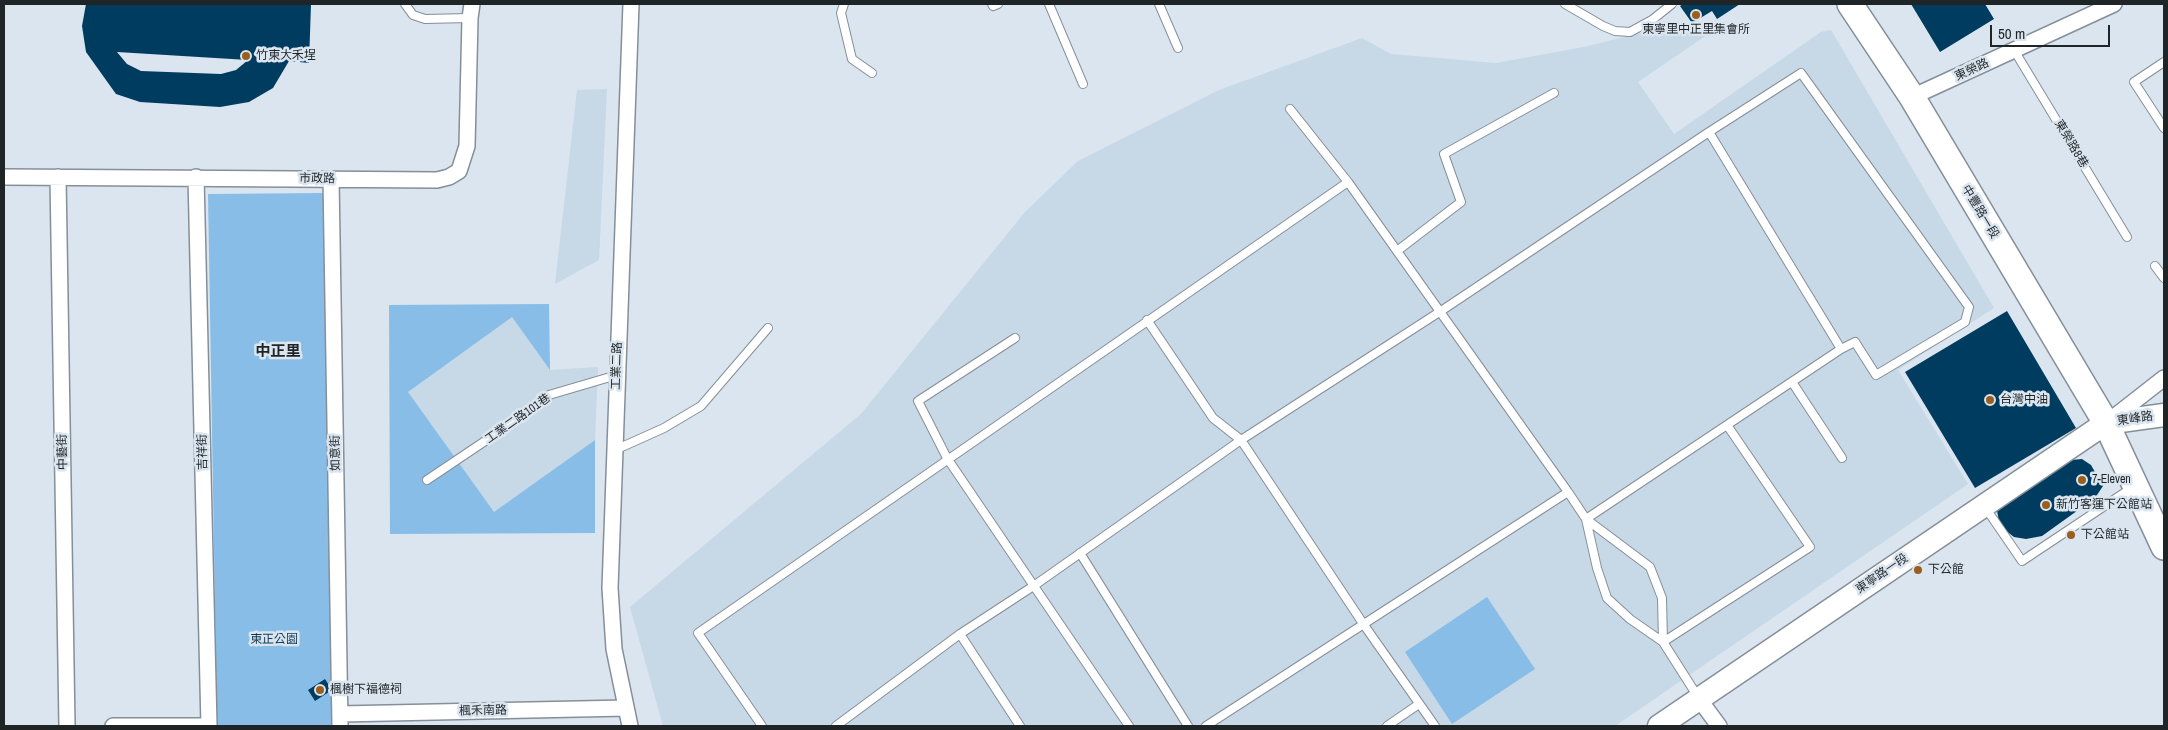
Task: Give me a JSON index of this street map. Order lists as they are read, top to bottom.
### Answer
{
  "streets": {
    "main road": ["中豐路一段", "東峰路", "東寧路一段"],
    "street": [
      "東榮路",
      "市政路",
      "工業二路",
      "中藝街",
      "吉祥街",
      "如意街",
      "楓禾南路"
    ],
    "lane": ["東榮路8巷", "工業二路101巷"]
  },
  "crossings": [
    ["東榮路", "東榮路8巷"],
    ["東榮路", "中豐路一段"],
    ["市政路", "中藝街"],
    ["市政路", "吉祥街"],
    ["市政路", "如意街"],
    ["中豐路一段", "東峰路"],
    ["中豐路一段", "東寧路一段"],
    ["工業二路", "工業二路101巷"],
    ["工業二路", "楓禾南路"],
    ["東峰路", "東寧路一段"],
    ["如意街", "楓禾南路"]
  ],
  "districts": ["中正里"],
  "parks": ["東正公園"],
  "places": [
    "東寧里中正里集會所",
    "竹東大禾埕",
    "台灣中油",
    "7-Eleven",
    "新竹客運下公館站",
    "下公館站",
    "下公館",
    "楓樹下福德祠"
  ],
  "scale_bar": "50 m"
}
